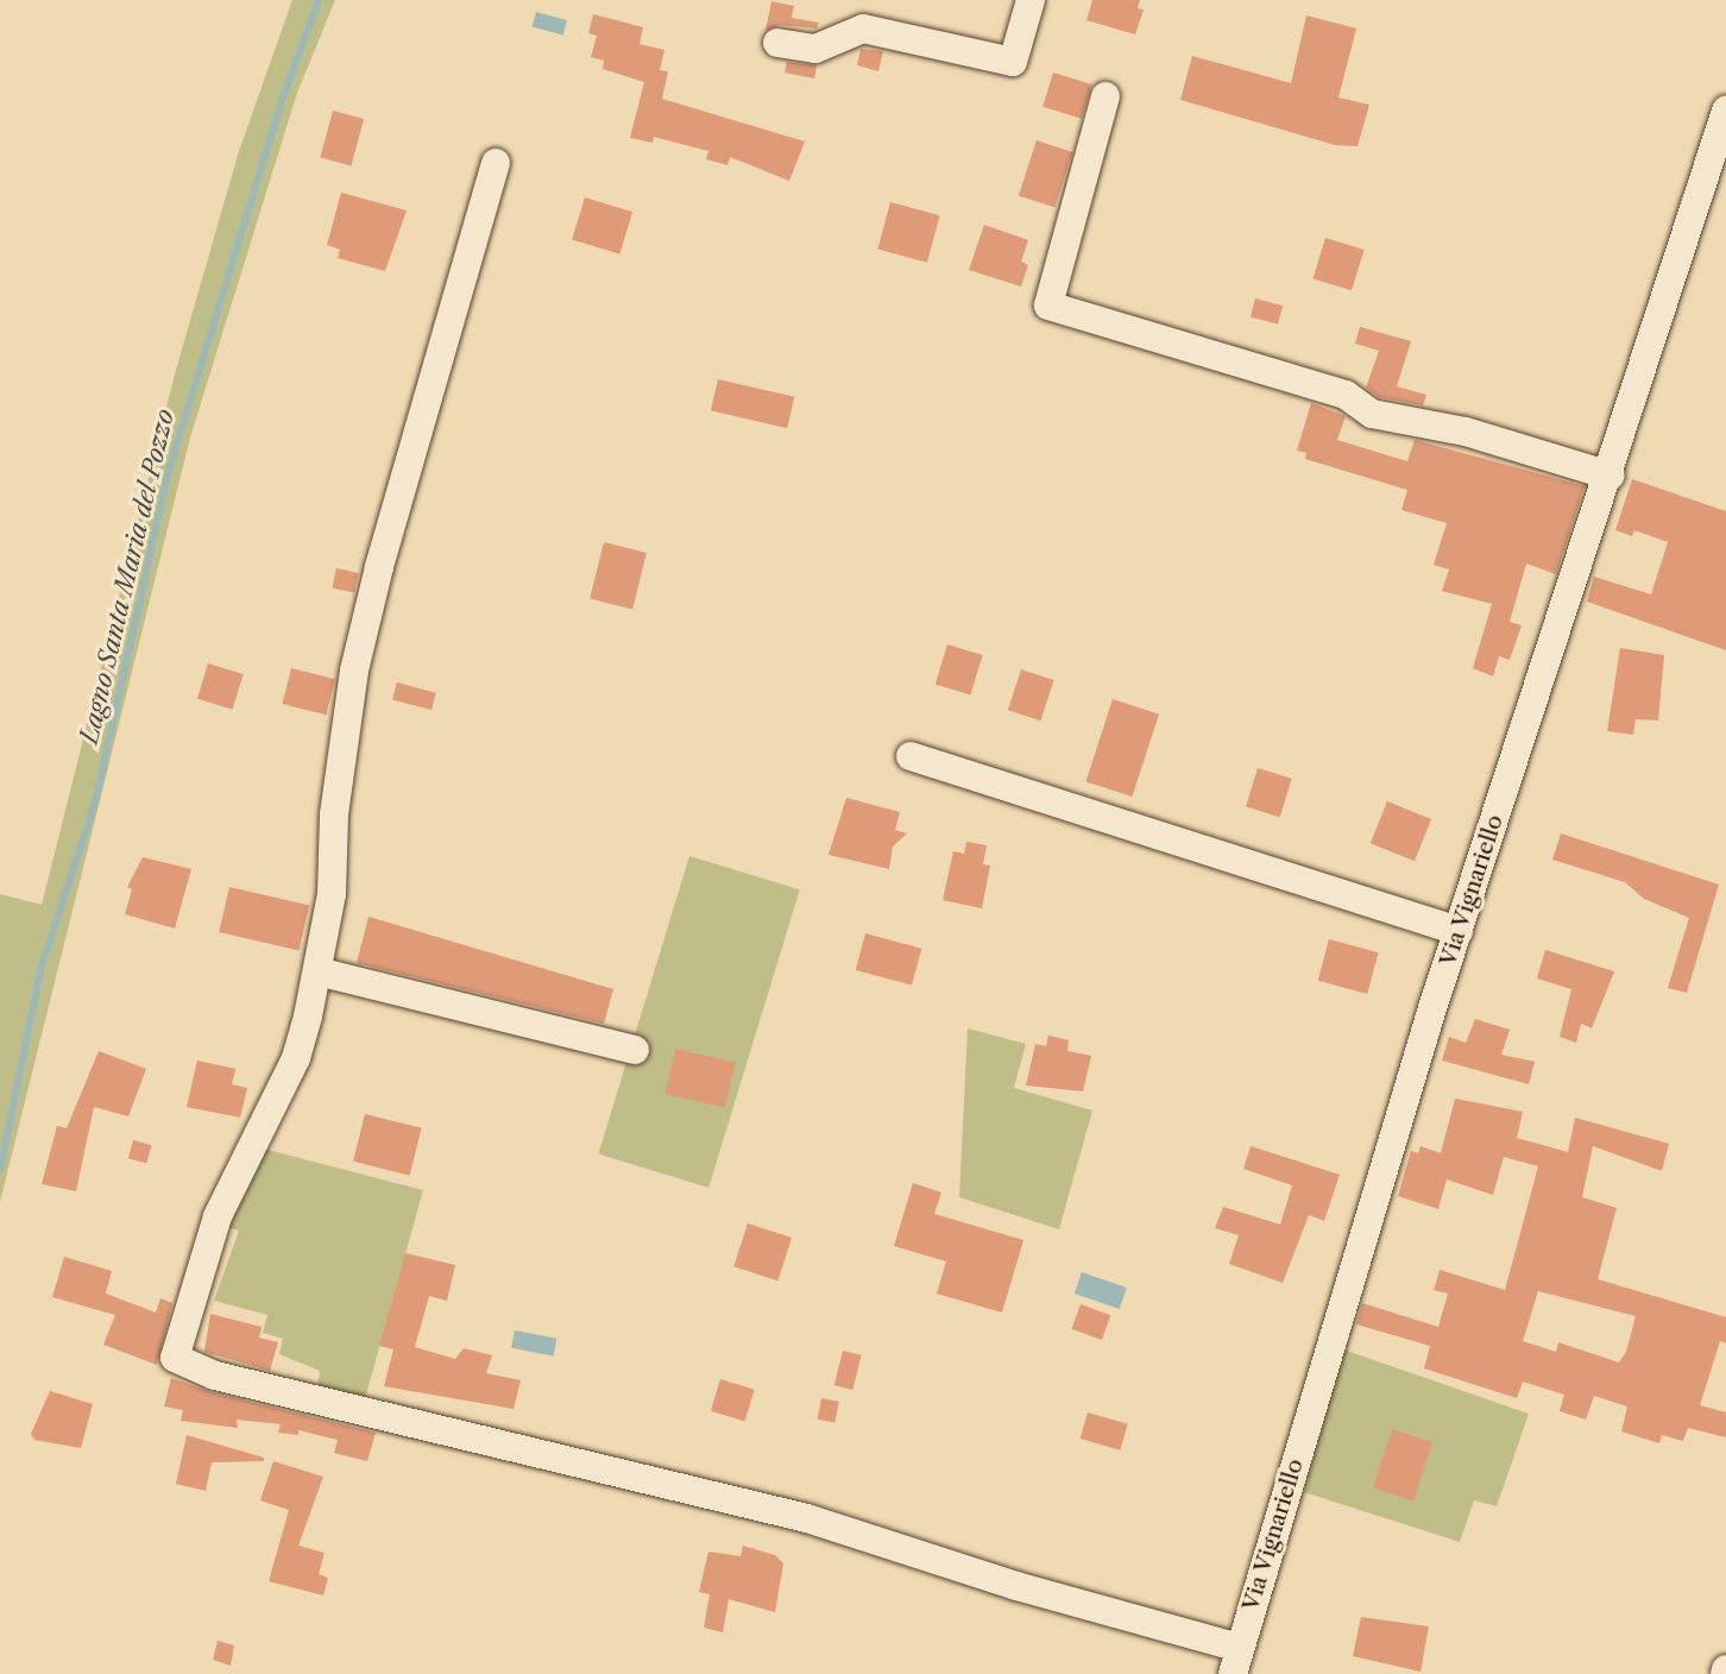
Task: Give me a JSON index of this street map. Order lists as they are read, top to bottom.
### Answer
{
  "streets": {
    "street": ["Via Vignariello"]
  },
  "water": ["Lagno Santa Maria del Pozzo"]
}
